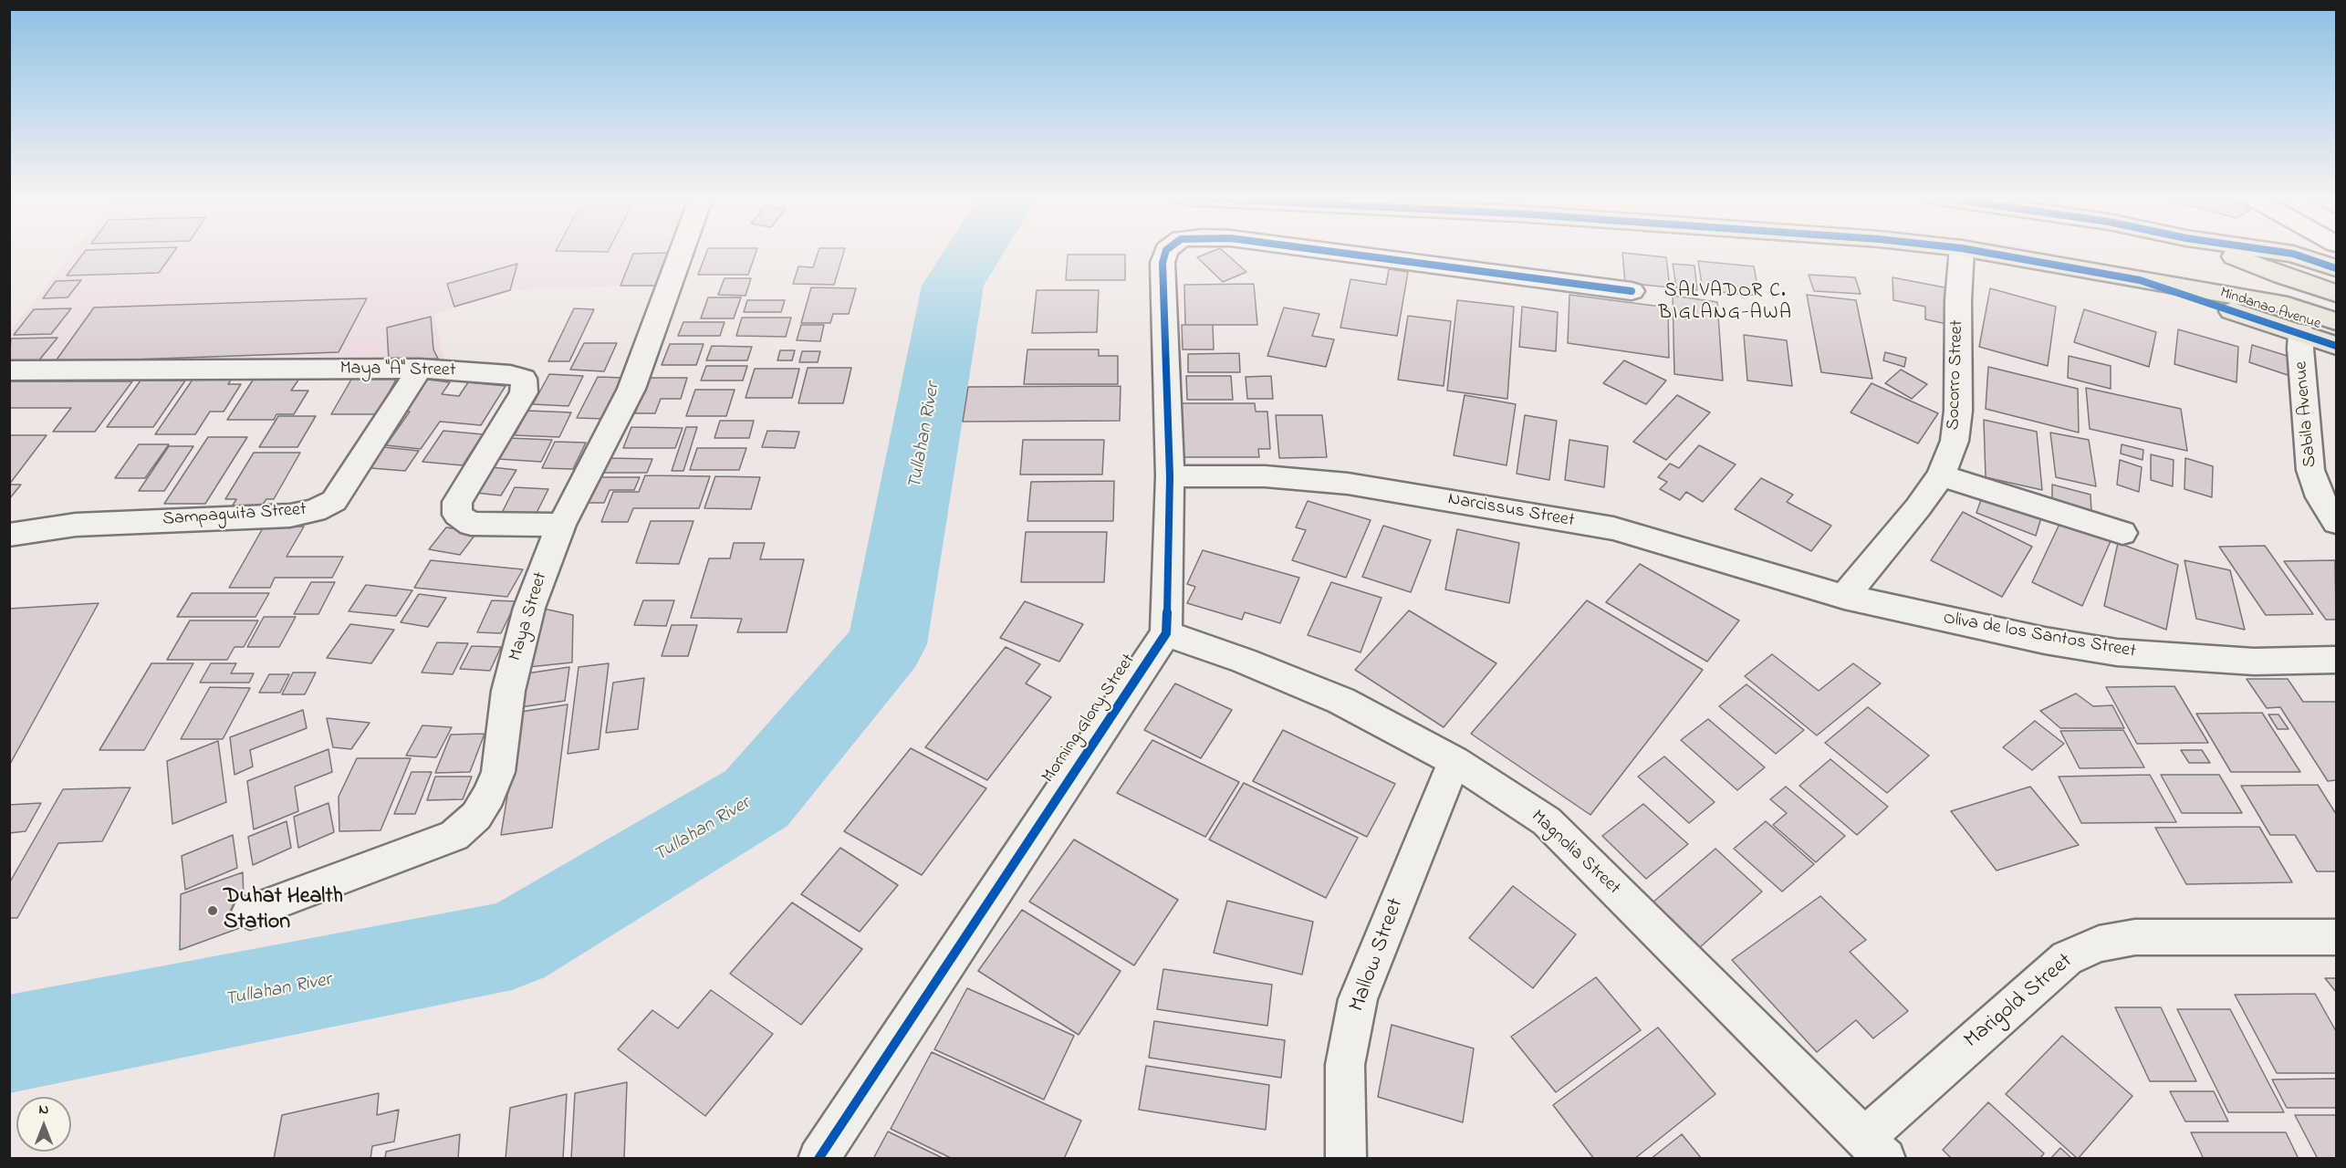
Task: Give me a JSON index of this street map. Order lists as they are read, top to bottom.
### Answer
{
  "streets": {
    "main road": ["Mindanao Avenue"],
    "street": [
      "Maya \"A\" Street",
      "Socorro Street",
      "Sabila Avenue",
      "Narcissus Street",
      "Sampaguita Street",
      "Maya Street",
      "Oliva de los Santos Street",
      "Morning Glory Street",
      "Magnolia Street",
      "Mallow Street",
      "Marigold Street"
    ]
  },
  "crossings": [
    ["Mindanao Avenue", "Sabila Avenue"],
    ["Maya \"A\" Street", "Sampaguita Street"],
    ["Maya \"A\" Street", "Maya Street"],
    ["Socorro Street", "Narcissus Street"],
    ["Socorro Street", "Oliva de los Santos Street"],
    ["Narcissus Street", "Oliva de los Santos Street"],
    ["Morning Glory Street", "Magnolia Street"],
    ["Magnolia Street", "Mallow Street"],
    ["Magnolia Street", "Marigold Street"]
  ],
  "districts": ["SALVADOR C. BIGLANG-AWA"],
  "water": ["Tullahan River"],
  "places": ["Duhat Health Station"],
  "north": "top"
}
